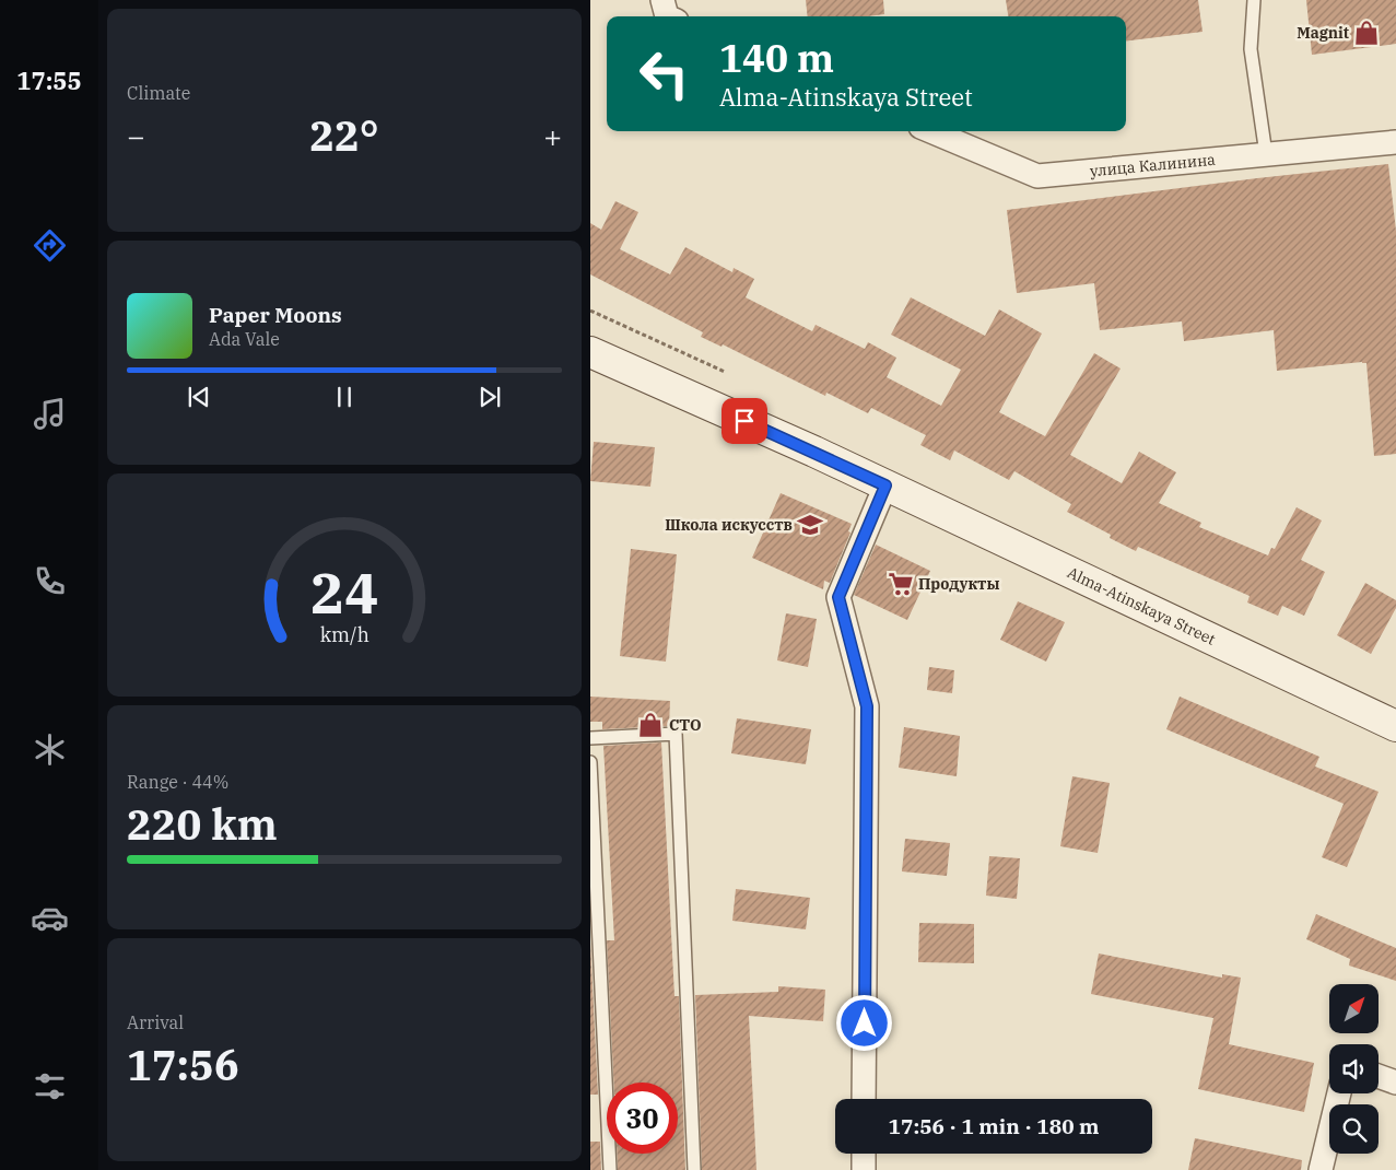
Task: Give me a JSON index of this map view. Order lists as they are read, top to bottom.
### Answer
{
  "streets": {
    "main road": ["Alma-Atinskaya Street"],
    "street": ["улица Калинина"]
  },
  "places": {
    "shop": ["Magnit", "СТО"],
    "school or university": ["Школа искусств"],
    "supermarket": ["Продукты"]
  },
  "north": "top right",
  "page": {
    "tabs": "17:55",
    "tile": [
      "Climate",
      ["Range · 44%", "220 km"],
      ["Arrival", "17:56"]
    ],
    "turn": ["140 m", "Alma-Atinskaya Street"],
    "heat": ["−", "22°", "+"],
    "song": ["Paper Moons", "Ada Vale"],
    "limit": "30",
    "trip": "17:56 · 1 min · 180 m",
    "gauge": ["24", "km/h"]
  }
}
